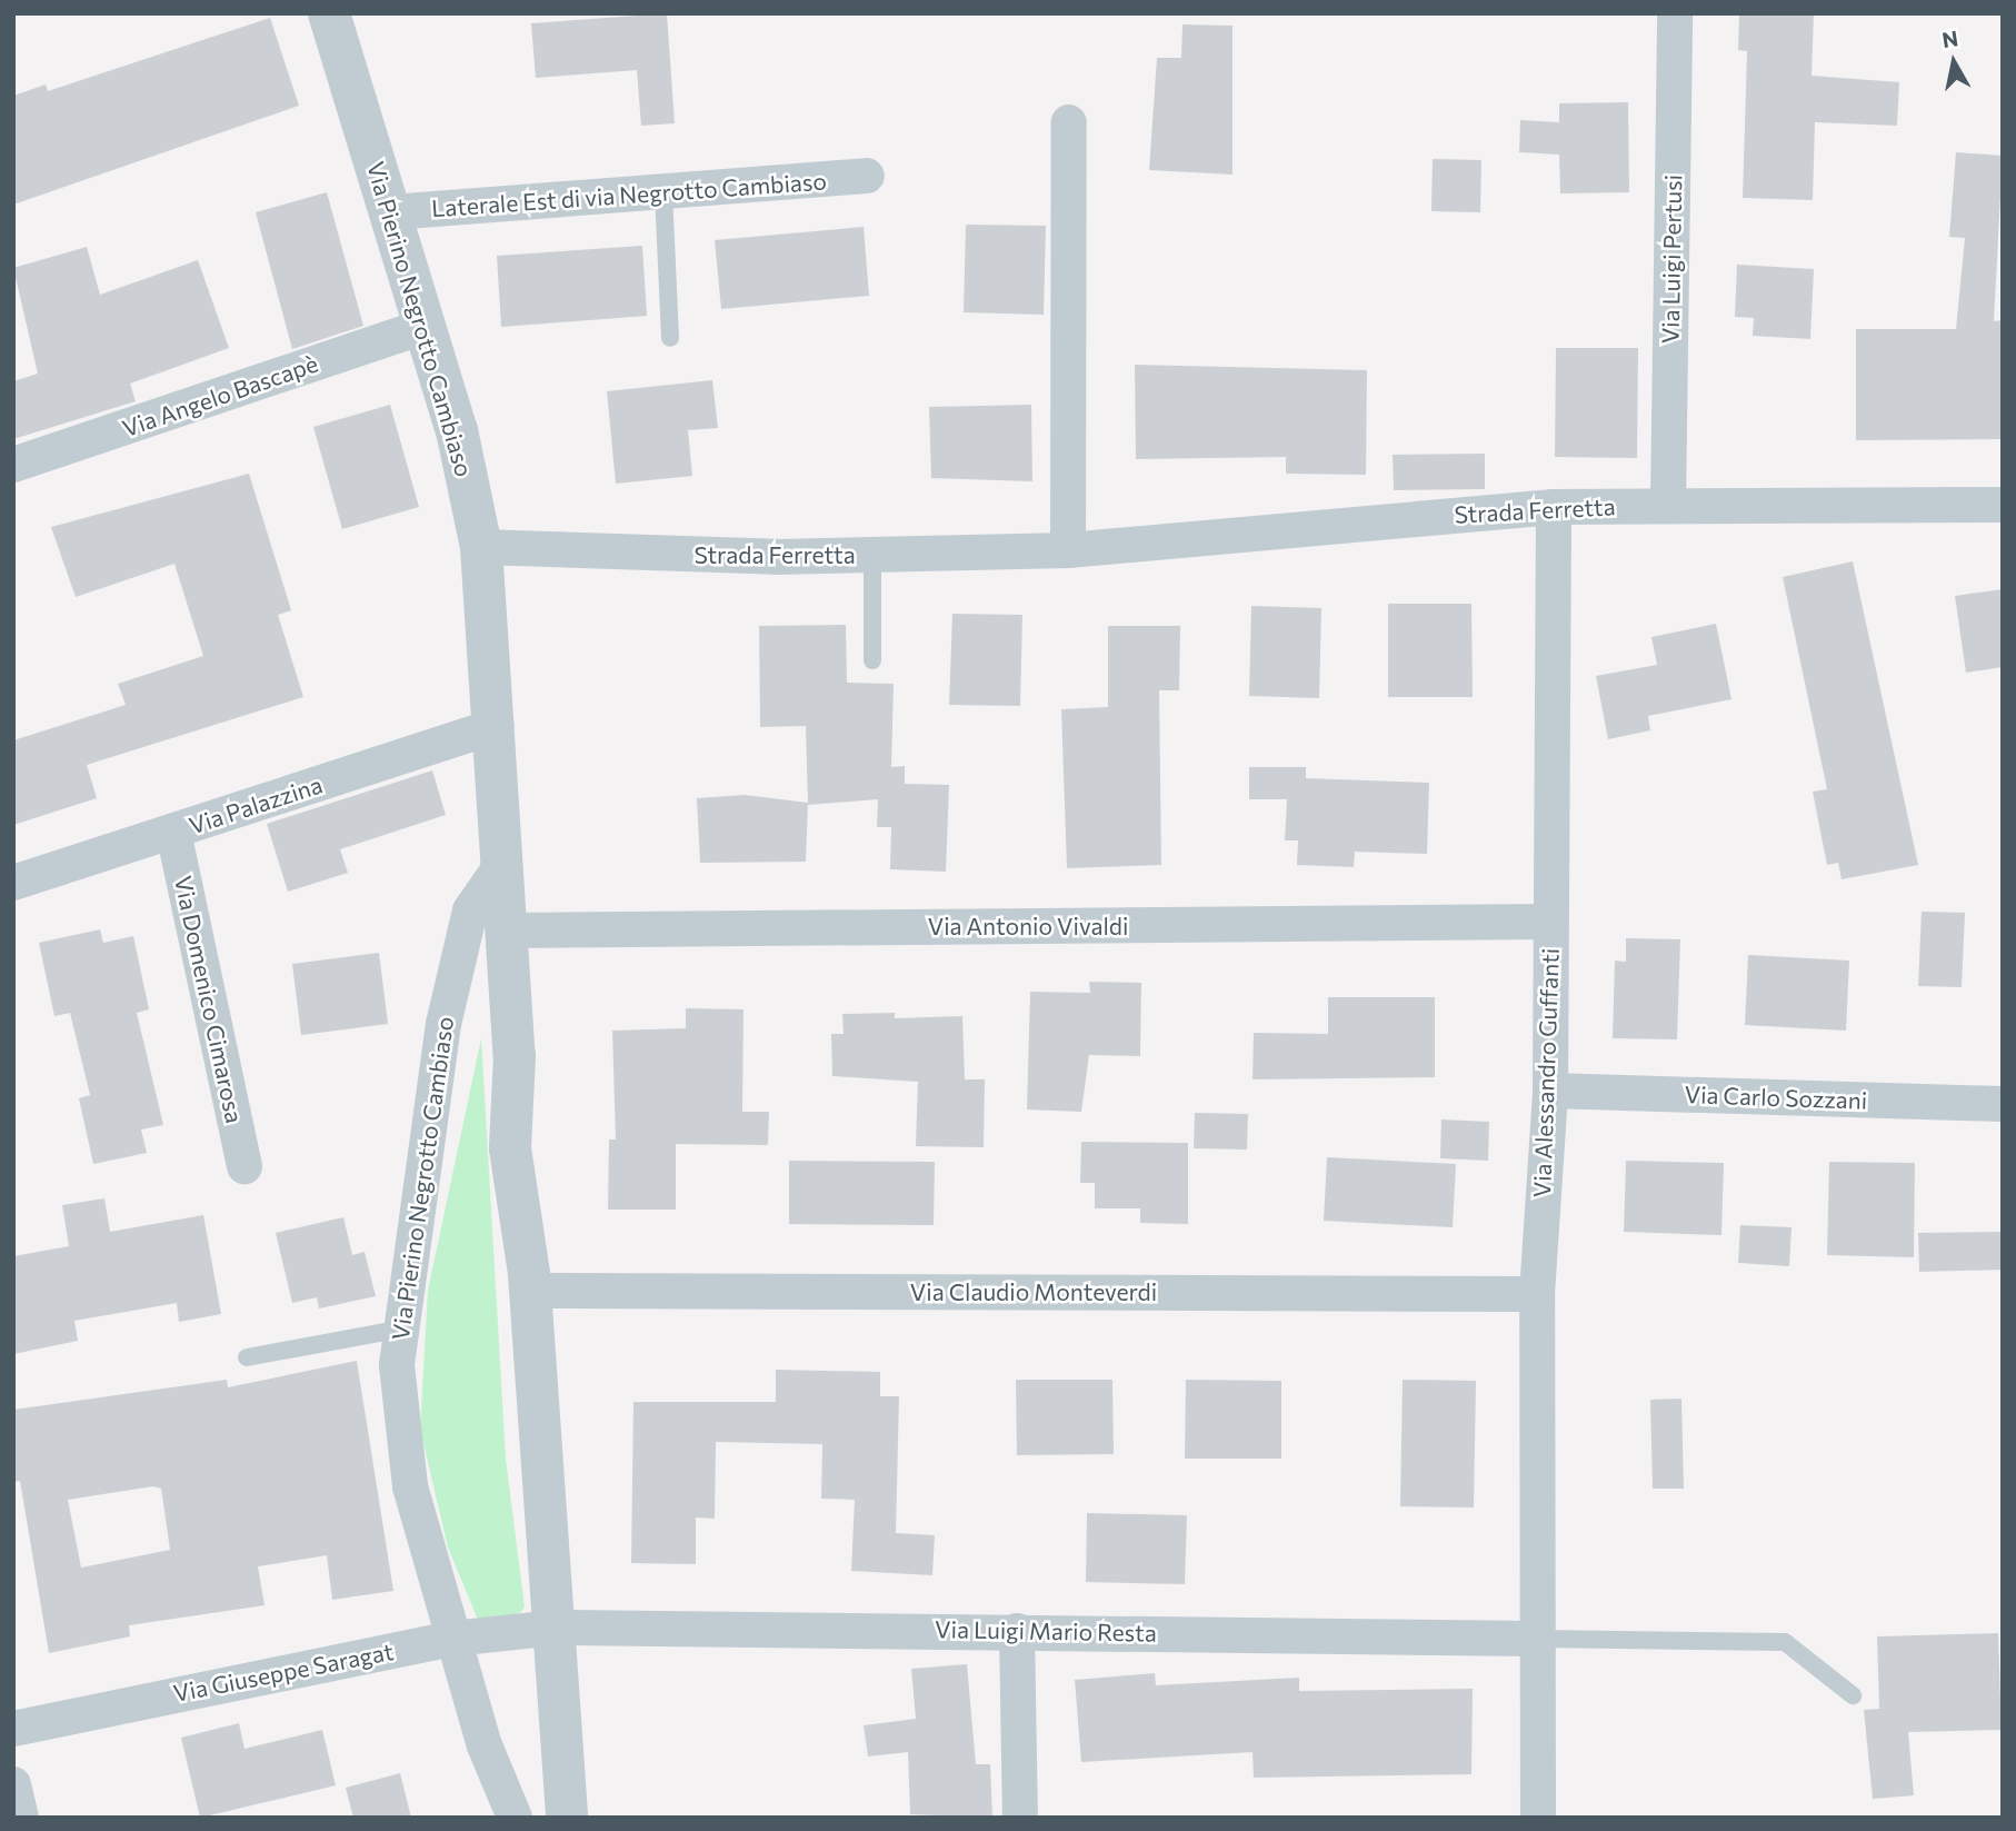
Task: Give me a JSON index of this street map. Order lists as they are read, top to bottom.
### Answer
{
  "streets": {
    "street": [
      "Laterale Est di via Negrotto Cambiaso",
      "Via Luigi Pertusi",
      "Via Pierino Negrotto Cambiaso",
      "Via Angelo Bascapè",
      "Strada Ferretta",
      "Via Palazzina",
      "Via Antonio Vivaldi",
      "Via Domenico Cimarosa",
      "Via Alessandro Guffanti",
      "Via Carlo Sozzani",
      "Via Claudio Monteverdi",
      "Via Luigi Mario Resta",
      "Via Giuseppe Saragat"
    ]
  },
  "crossings": [
    ["Laterale Est di via Negrotto Cambiaso", "Via Pierino Negrotto Cambiaso"],
    ["Via Luigi Pertusi", "Strada Ferretta"],
    ["Via Pierino Negrotto Cambiaso", "Via Angelo Bascapè"],
    ["Via Pierino Negrotto Cambiaso", "Strada Ferretta"],
    ["Via Pierino Negrotto Cambiaso", "Via Palazzina"],
    ["Via Pierino Negrotto Cambiaso", "Via Antonio Vivaldi"],
    ["Via Pierino Negrotto Cambiaso", "Via Claudio Monteverdi"],
    ["Via Pierino Negrotto Cambiaso", "Via Luigi Mario Resta"],
    ["Via Pierino Negrotto Cambiaso", "Via Giuseppe Saragat"],
    ["Strada Ferretta", "Via Alessandro Guffanti"],
    ["Via Palazzina", "Via Domenico Cimarosa"],
    ["Via Antonio Vivaldi", "Via Alessandro Guffanti"],
    ["Via Alessandro Guffanti", "Via Carlo Sozzani"],
    ["Via Alessandro Guffanti", "Via Claudio Monteverdi"],
    ["Via Alessandro Guffanti", "Via Luigi Mario Resta"],
    ["Via Luigi Mario Resta", "Via Giuseppe Saragat"]
  ],
  "north": "top"
}
